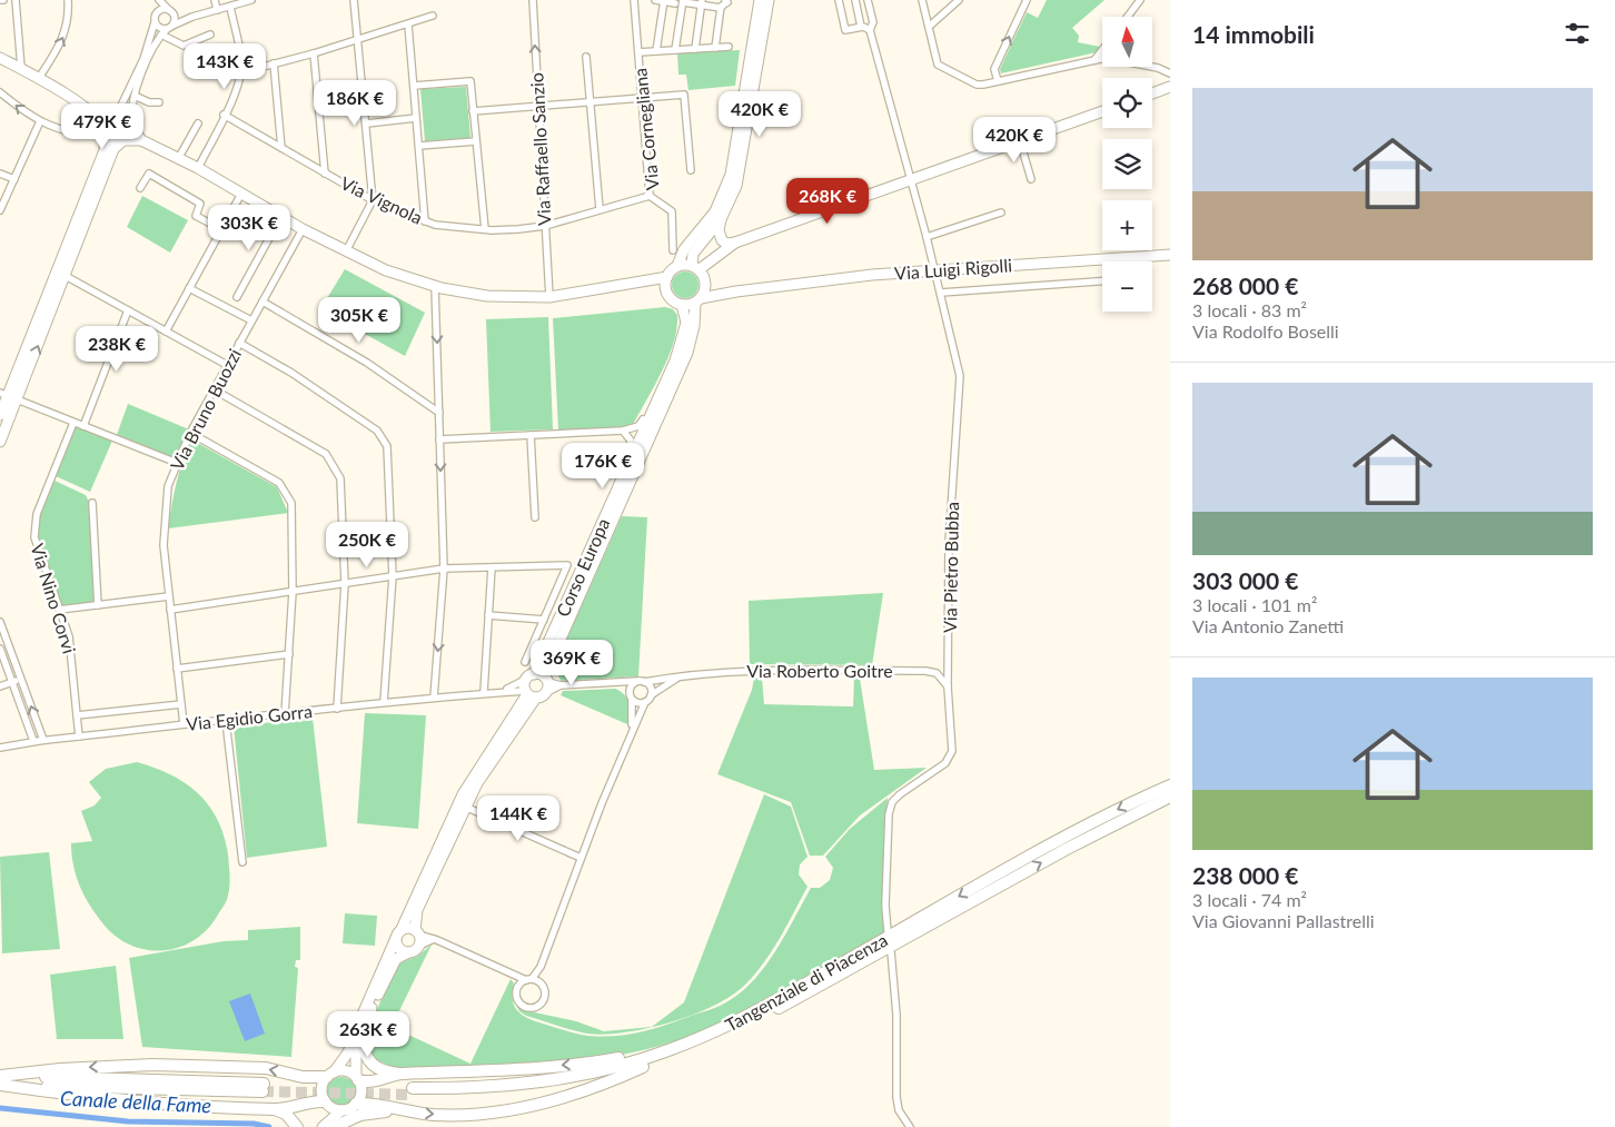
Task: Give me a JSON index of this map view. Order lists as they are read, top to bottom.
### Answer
{
  "streets": {
    "highway": ["Tangenziale di Piacenza"],
    "main road": ["Via Luigi Rigolli", "Corso Europa"],
    "street": [
      "Via Cornegliana",
      "Via Raffaello Sanzio",
      "Via Vignola",
      "Via Bruno Buozzi",
      "Via Pietro Bubba",
      "Via Nino Corvi",
      "Via Roberto Goitre",
      "Via Egidio Gorra"
    ]
  },
  "crossings": [
    ["Via Cornegliana", "Via Vignola"],
    ["Via Raffaello Sanzio", "Via Vignola"],
    ["Via Luigi Rigolli", "Corso Europa"],
    ["Via Luigi Rigolli", "Via Pietro Bubba"],
    ["Via Bruno Buozzi", "Via Egidio Gorra"],
    ["Corso Europa", "Via Roberto Goitre"],
    ["Corso Europa", "Via Egidio Gorra"],
    ["Via Pietro Bubba", "Via Roberto Goitre"]
  ],
  "water": ["Canale della Fame"],
  "north": "top",
  "page": {
    "heading": "14 immobili",
    "map_buttons": ["+", "−"],
    "price": [
      "143K €",
      "186K €",
      "420K €",
      "479K €",
      "420K €",
      "268K €",
      "303K €",
      "305K €",
      "238K €",
      "176K €",
      "250K €",
      "369K €",
      "144K €",
      "263K €"
    ],
    "list": [
      {
        "name": "268 000 €",
        "note": "3 locali · 83 m² · Via Rodolfo Boselli"
      },
      {
        "name": "303 000 €",
        "note": "3 locali · 101 m² · Via Antonio Zanetti"
      },
      {
        "name": "238 000 €",
        "note": "3 locali · 74 m² · Via Giovanni Pallastrelli"
      }
    ]
  }
}
